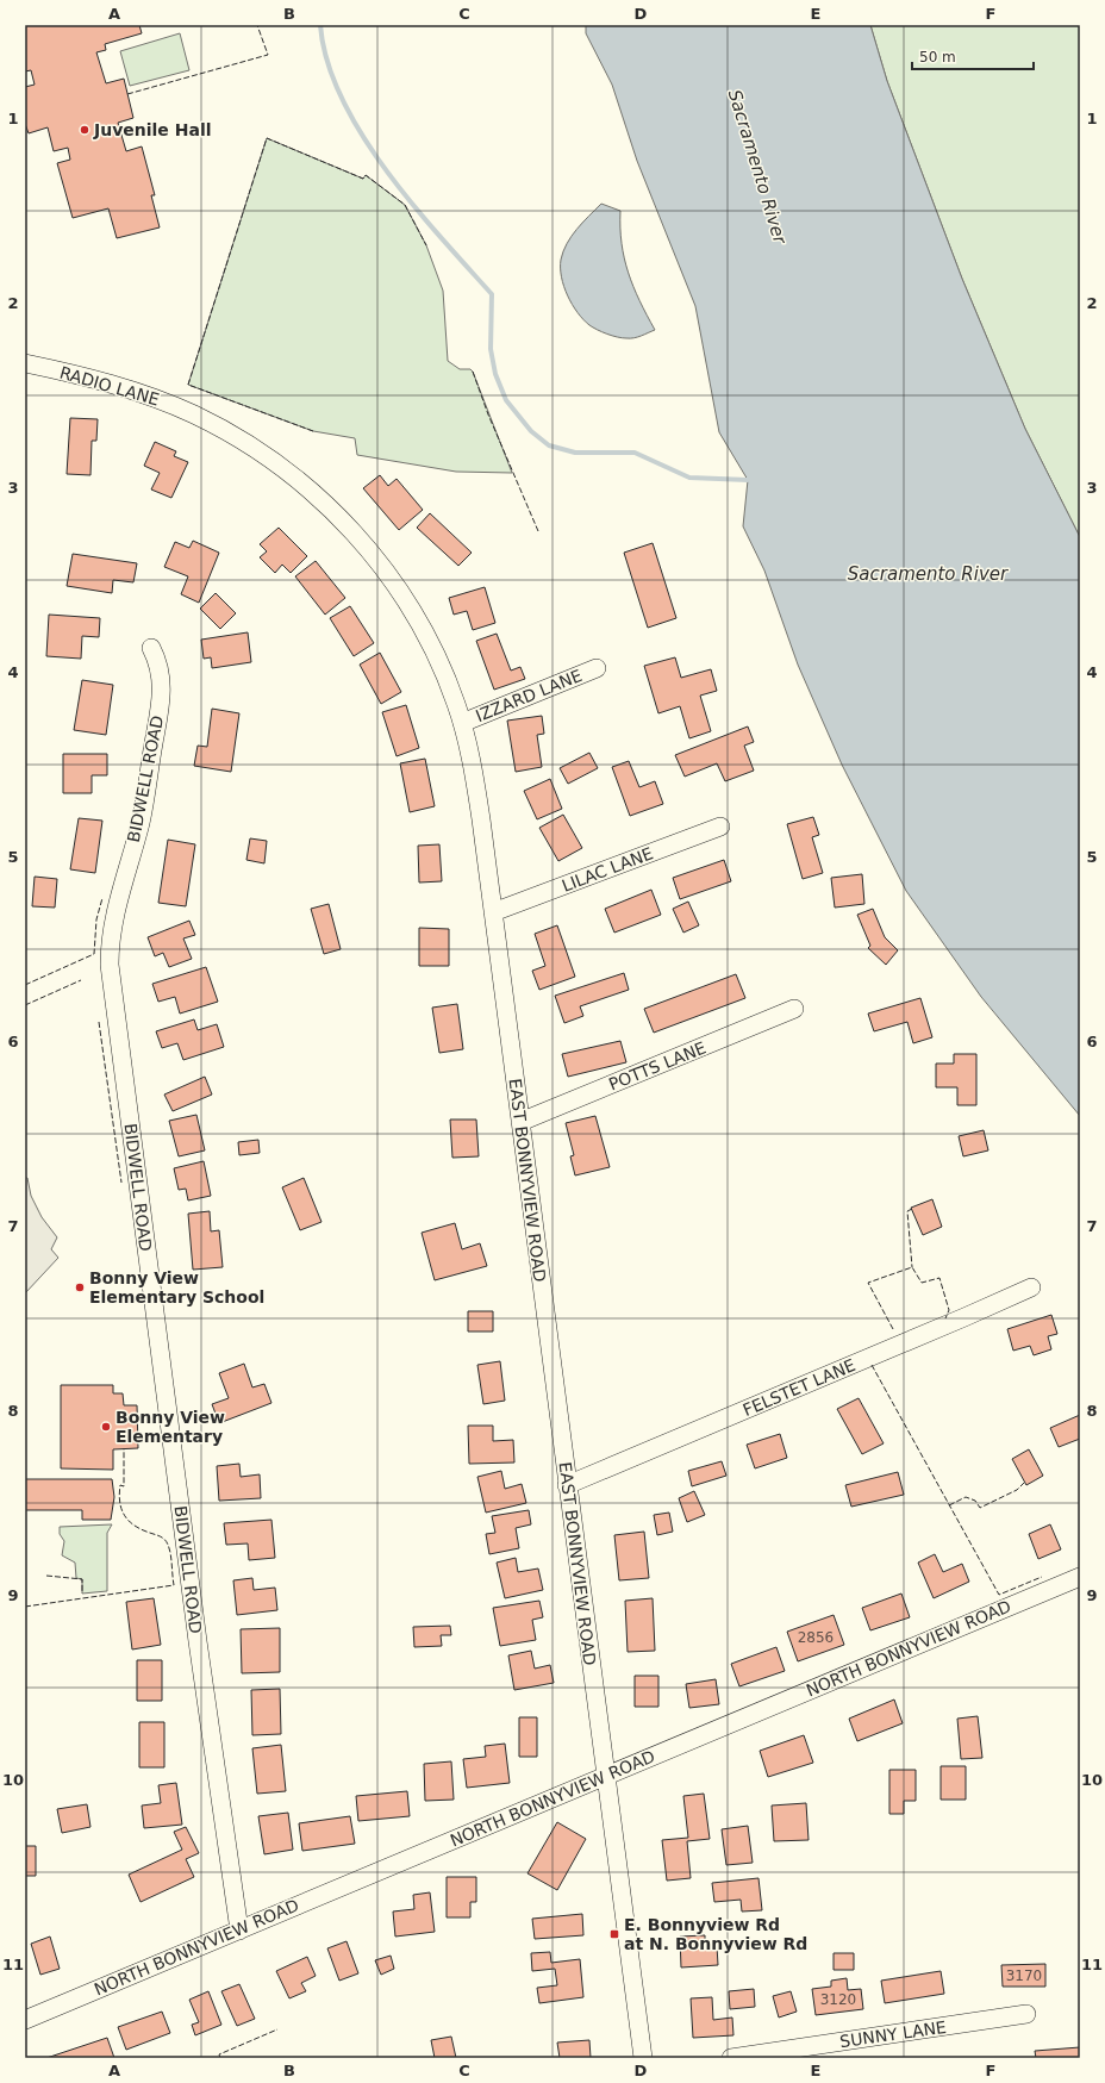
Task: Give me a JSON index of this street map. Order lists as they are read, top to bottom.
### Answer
{
  "streets": {
    "street": [
      "RADIO LANE",
      "IZZARD LANE",
      "BIDWELL ROAD",
      "LILAC LANE",
      "POTTS LANE",
      "EAST BONNYVIEW ROAD",
      "FELSTET LANE",
      "NORTH BONNYVIEW ROAD",
      "SUNNY LANE"
    ]
  },
  "crossings": [
    ["RADIO LANE", "EAST BONNYVIEW ROAD"],
    ["IZZARD LANE", "EAST BONNYVIEW ROAD"],
    ["BIDWELL ROAD", "NORTH BONNYVIEW ROAD"],
    ["LILAC LANE", "EAST BONNYVIEW ROAD"],
    ["POTTS LANE", "EAST BONNYVIEW ROAD"],
    ["EAST BONNYVIEW ROAD", "FELSTET LANE"],
    ["EAST BONNYVIEW ROAD", "NORTH BONNYVIEW ROAD"]
  ],
  "water": ["Sacramento River"],
  "places": {
    "other": ["Juvenile Hall", "Bonny View Elementary School", "Bonny View Elementary"],
    "transit": ["E. Bonnyview Rd at N. Bonnyview Rd"]
  },
  "house_numbers": ["2856", "3170", "3120"],
  "scale_bar": "50 m",
  "grid": {
    "columns": [
      "A",
      "B",
      "C",
      "D",
      "E",
      "F"
    ],
    "rows": [
      "1",
      "2",
      "3",
      "4",
      "5",
      "6",
      "7",
      "8",
      "9",
      "10",
      "11"
    ]
  }
}
